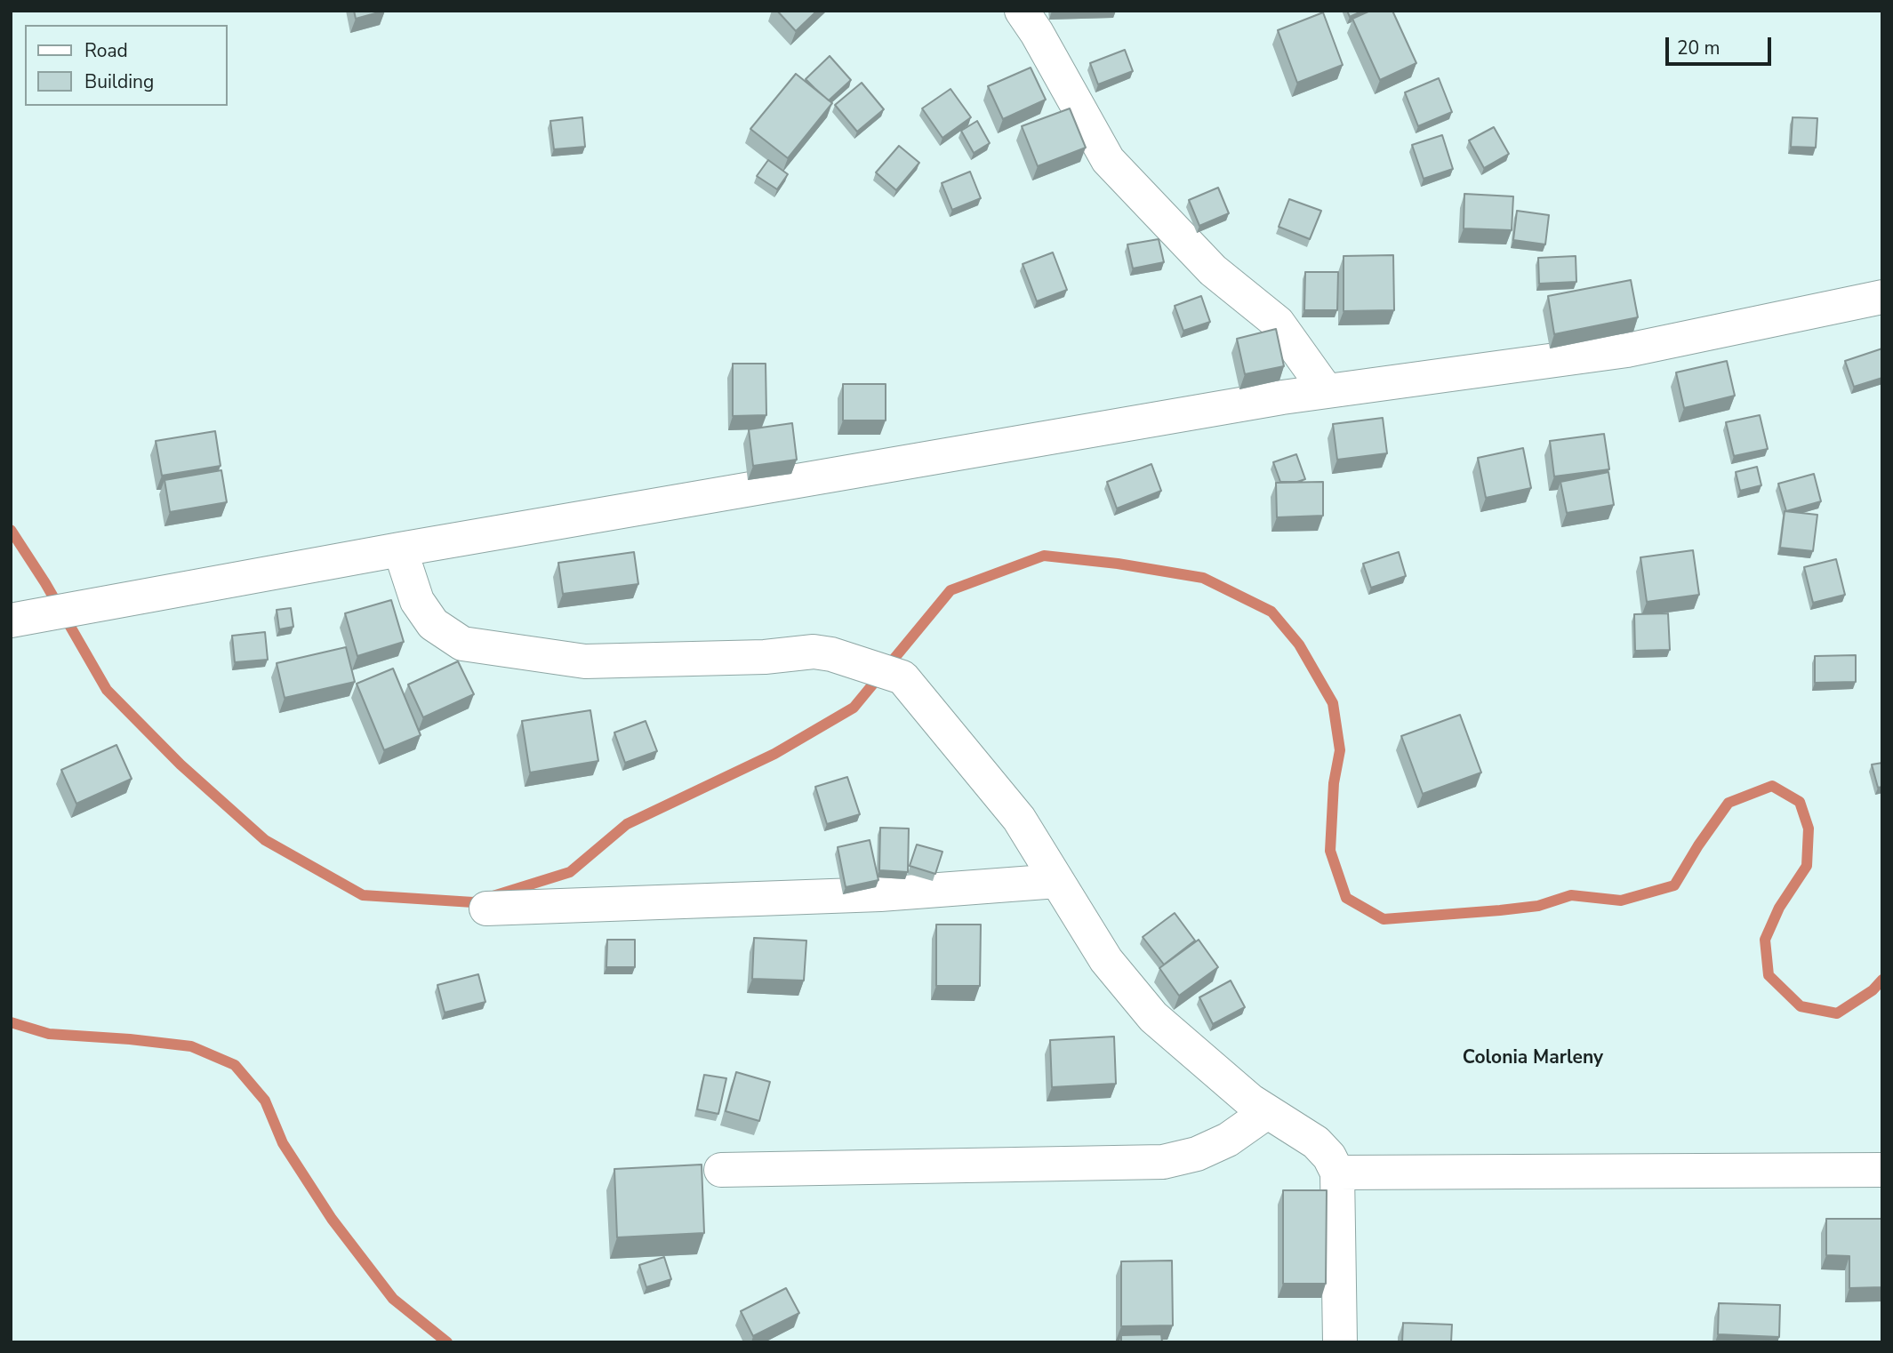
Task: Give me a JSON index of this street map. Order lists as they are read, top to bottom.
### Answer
{
  "districts": ["Colonia Marleny"],
  "legend": ["Road", "Building"],
  "scale_bar": "20 m"
}
